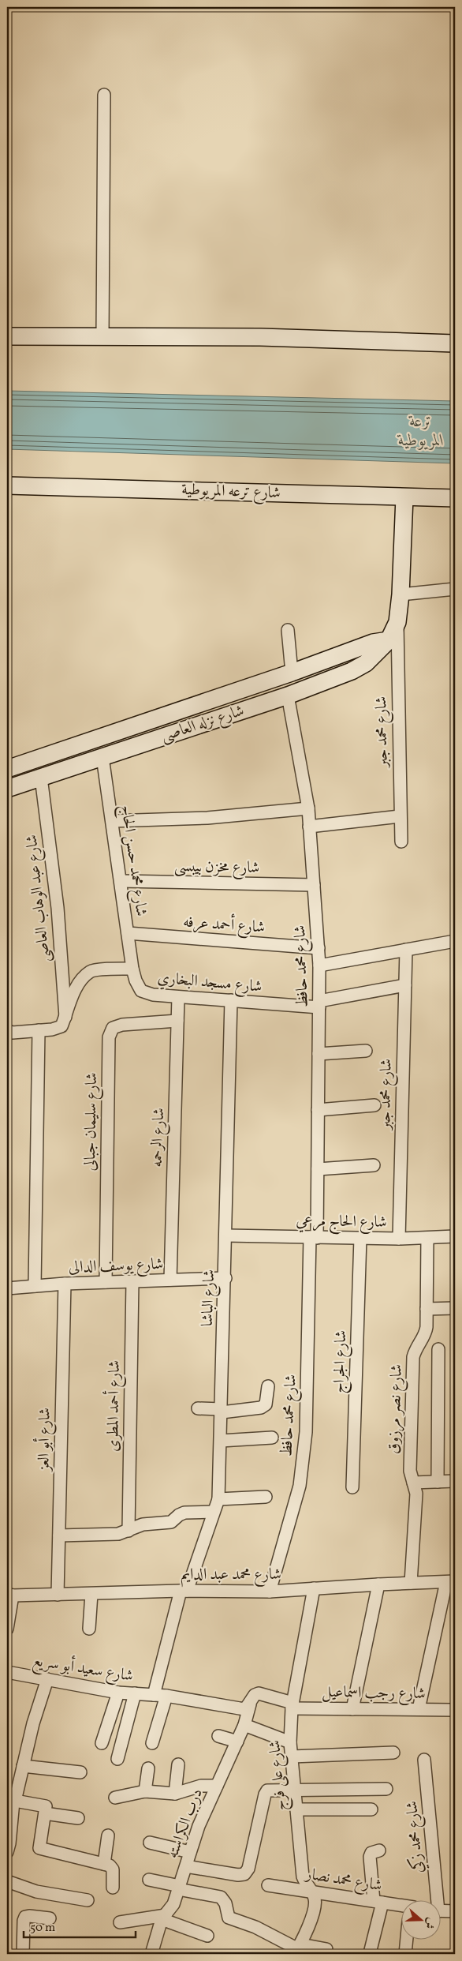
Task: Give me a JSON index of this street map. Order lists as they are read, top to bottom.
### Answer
{
  "streets": {
    "street": [
      "شارع ترعه المريوطية",
      "شارع نزله العاصى",
      "شارع محمد جبر",
      "شارع محمد حسن الحاج",
      "شارع مخزن بيبسى",
      "شارع عبد الوهاب العاصى",
      "شارع أحمد عرفه",
      "شارع محمد حافظ",
      "شارع مسجد البخاري",
      "شارع سليمان جبالى",
      "شارع الرحمه",
      "شارع الحاج مرعي",
      "شارع يوسف الدالى",
      "شارع الباشا",
      "شارع الجراج",
      "شارع أحمد المطرى",
      "شارع نصر مرزوق",
      "شارع أبو العز",
      "شارع محمد عبد الدايم",
      "شارع سعيد أبو سريع",
      "شارع رجب اسماعيل",
      "شارع على فرج",
      "درب الكراسته",
      "شارع محمد زكي",
      "شارع محمد نصار"
    ]
  },
  "crossings": [
    ["شارع ترعه المريوطية", "شارع نزله العاصى"],
    ["شارع نزله العاصى", "شارع محمد جبر"],
    ["شارع نزله العاصى", "شارع محمد حسن الحاج"],
    ["شارع نزله العاصى", "شارع عبد الوهاب العاصى"],
    ["شارع نزله العاصى", "شارع محمد حافظ"],
    ["شارع محمد جبر", "شارع مسجد البخاري"],
    ["شارع محمد جبر", "شارع الحاج مرعي"],
    ["شارع محمد حسن الحاج", "شارع مخزن بيبسى"],
    ["شارع محمد حسن الحاج", "شارع أحمد عرفه"],
    ["شارع محمد حسن الحاج", "شارع مسجد البخاري"],
    ["شارع مخزن بيبسى", "شارع محمد حافظ"],
    ["شارع أحمد عرفه", "شارع محمد حافظ"],
    ["شارع محمد حافظ", "شارع مسجد البخاري"],
    ["شارع محمد حافظ", "شارع الحاج مرعي"],
    ["شارع محمد حافظ", "شارع محمد عبد الدايم"],
    ["شارع مسجد البخاري", "شارع الرحمه"],
    ["شارع مسجد البخاري", "شارع الباشا"],
    ["شارع سليمان جبالى", "شارع الرحمه"],
    ["شارع سليمان جبالى", "شارع يوسف الدالى"],
    ["شارع الرحمه", "شارع يوسف الدالى"],
    ["شارع الحاج مرعي", "شارع الباشا"],
    ["شارع الحاج مرعي", "شارع الجراج"],
    ["شارع الحاج مرعي", "شارع نصر مرزوق"],
    ["شارع يوسف الدالى", "شارع الباشا"],
    ["شارع يوسف الدالى", "شارع أحمد المطرى"],
    ["شارع يوسف الدالى", "شارع أبو العز"],
    ["شارع الباشا", "شارع محمد عبد الدايم"],
    ["شارع الباشا", "شارع سعيد أبو سريع"],
    ["شارع نصر مرزوق", "شارع محمد عبد الدايم"],
    ["شارع أبو العز", "شارع محمد عبد الدايم"],
    ["شارع محمد عبد الدايم", "شارع على فرج"],
    ["شارع سعيد أبو سريع", "شارع رجب اسماعيل"],
    ["شارع سعيد أبو سريع", "درب الكراسته"],
    ["شارع رجب اسماعيل", "شارع على فرج"],
    ["شارع رجب اسماعيل", "درب الكراسته"],
    ["شارع على فرج", "شارع محمد نصار"]
  ],
  "water": ["ترعة المريوطية"],
  "scale_bar": "50 m",
  "north": "right"
}
